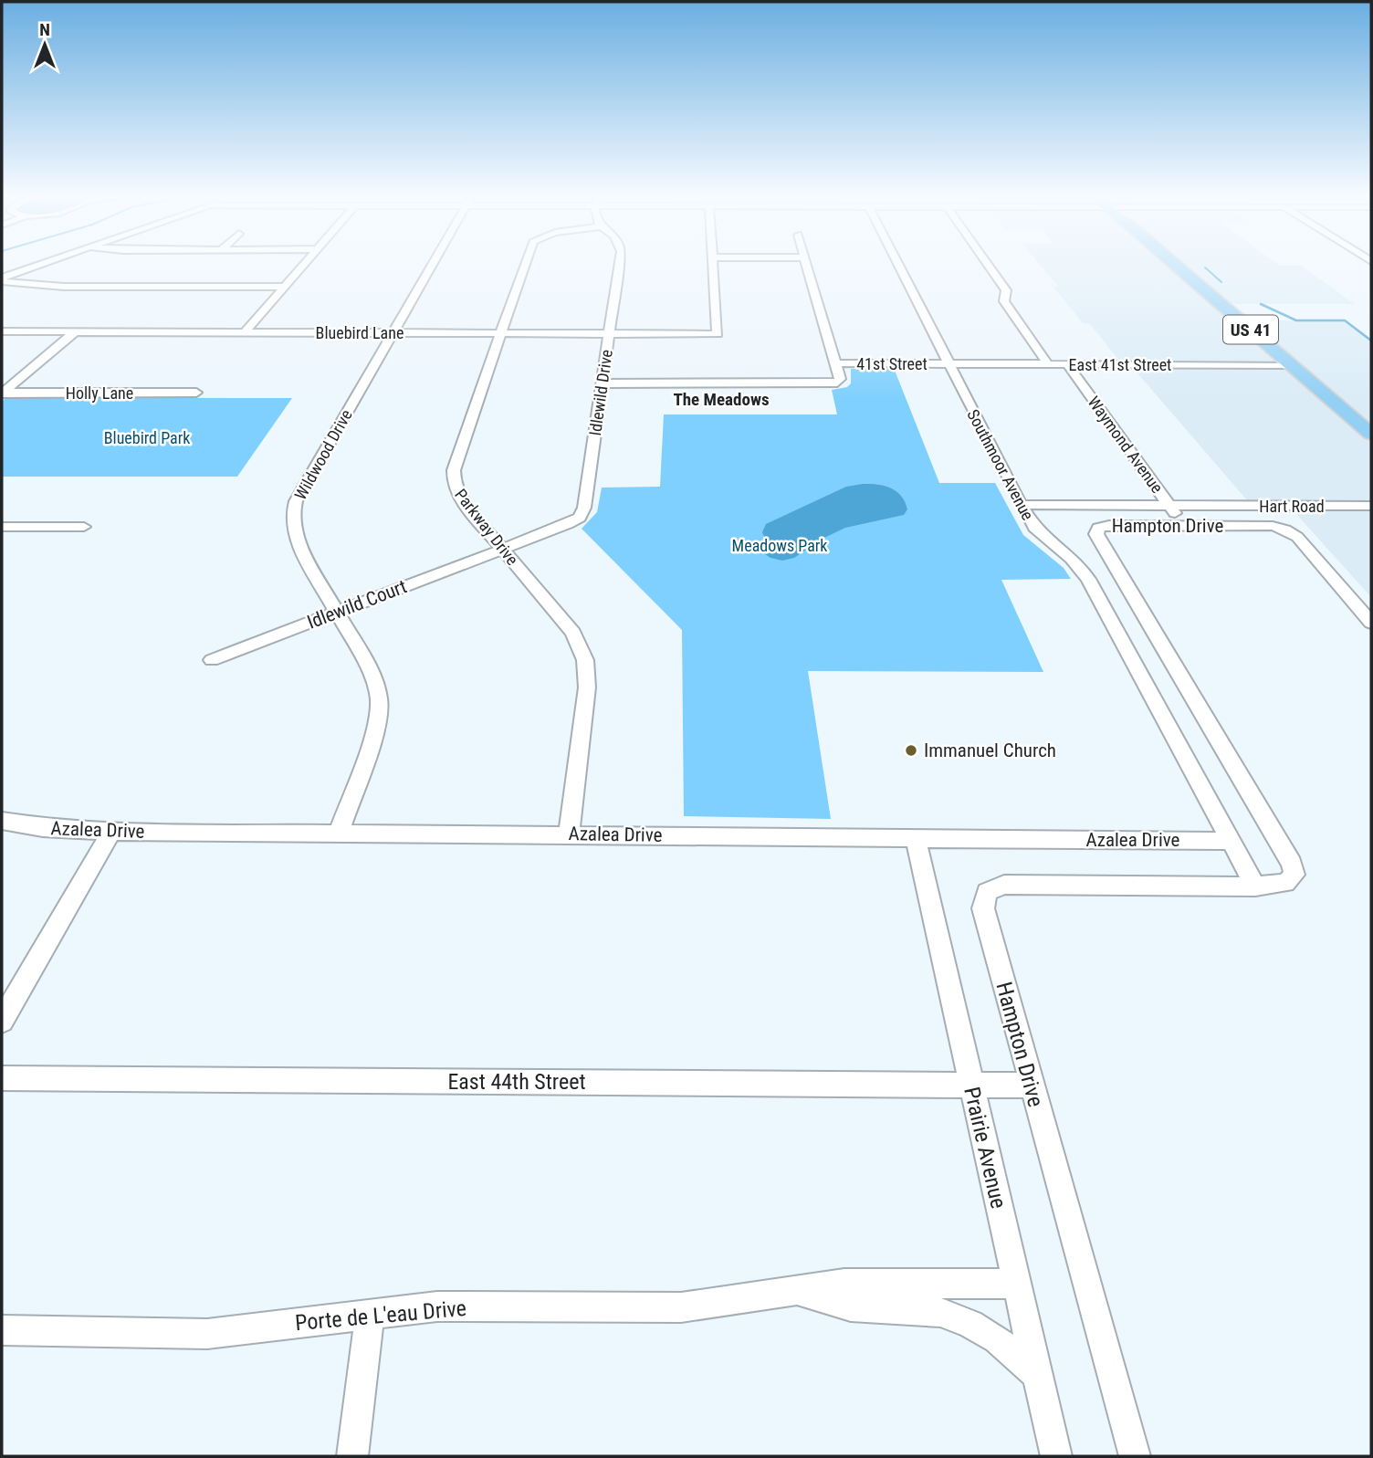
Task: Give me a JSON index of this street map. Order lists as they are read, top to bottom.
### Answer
{
  "streets": {
    "highway": ["US 41"],
    "street": [
      "Bluebird Lane",
      "41st Street",
      "East 41st Street",
      "Holly Lane",
      "Idlewild Drive",
      "Waymond Avenue",
      "Wildwood Drive",
      "Southmoor Avenue",
      "Hart Road",
      "Hampton Drive",
      "Parkway Drive",
      "Idlewild Court",
      "Azalea Drive",
      "East 44th Street",
      "Prairie Avenue",
      "Porte de L'eau Drive"
    ]
  },
  "crossings": [
    ["US 41", "East 41st Street"],
    ["Bluebird Lane", "Idlewild Drive"],
    ["Bluebird Lane", "Wildwood Drive"],
    ["Bluebird Lane", "Parkway Drive"],
    ["41st Street", "East 41st Street"],
    ["41st Street", "Southmoor Avenue"],
    ["East 41st Street", "Waymond Avenue"],
    ["East 41st Street", "Southmoor Avenue"],
    ["Idlewild Drive", "Parkway Drive"],
    ["Idlewild Drive", "Idlewild Court"],
    ["Waymond Avenue", "Hart Road"],
    ["Waymond Avenue", "Hampton Drive"],
    ["Wildwood Drive", "Idlewild Court"],
    ["Wildwood Drive", "Azalea Drive"],
    ["Southmoor Avenue", "Hart Road"],
    ["Southmoor Avenue", "Azalea Drive"],
    ["Hampton Drive", "East 44th Street"],
    ["Parkway Drive", "Idlewild Court"],
    ["Parkway Drive", "Azalea Drive"],
    ["Azalea Drive", "Prairie Avenue"],
    ["East 44th Street", "Prairie Avenue"],
    ["Prairie Avenue", "Porte de L'eau Drive"]
  ],
  "districts": ["The Meadows"],
  "parks": ["Bluebird Park", "Meadows Park"],
  "places": ["Immanuel Church"],
  "north": "top"
}
